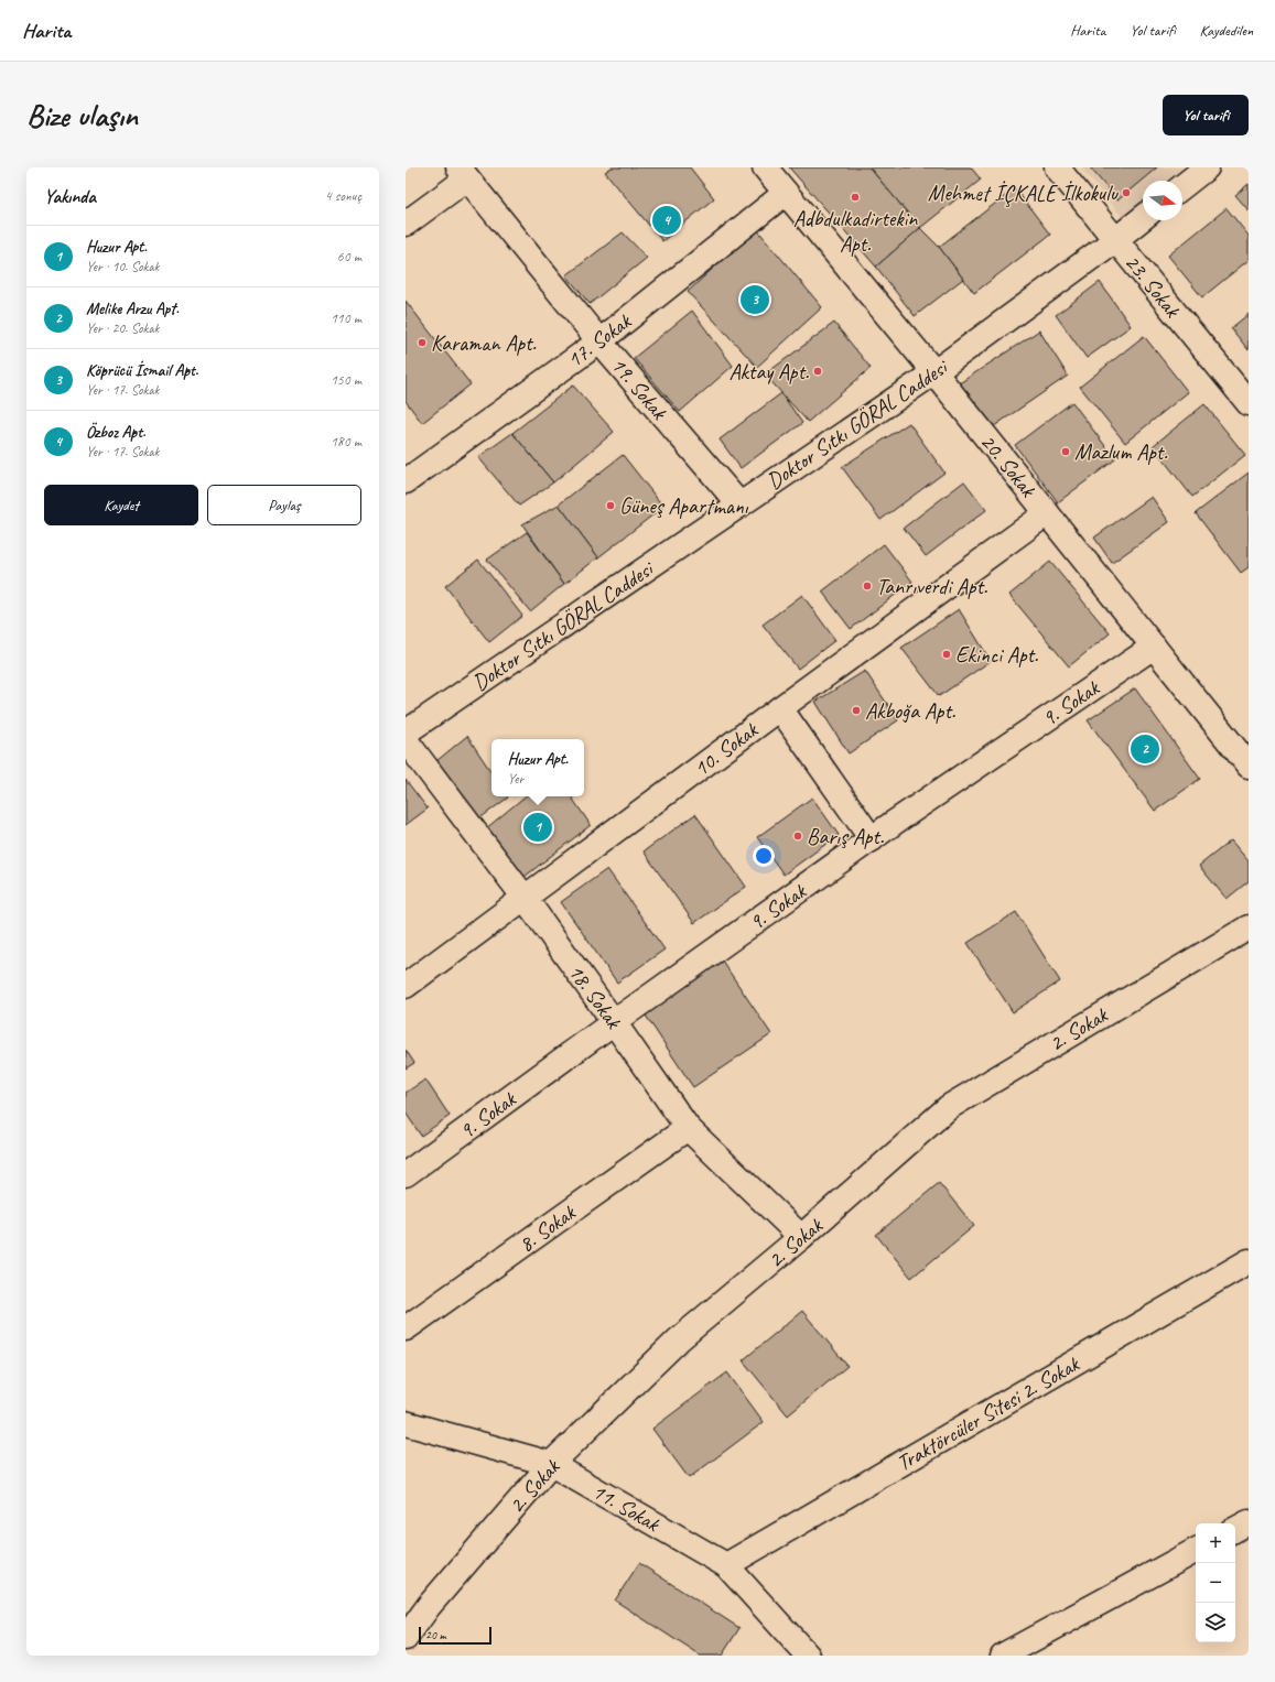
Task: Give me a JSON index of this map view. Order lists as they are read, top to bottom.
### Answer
{
  "streets": {
    "street": [
      "23. Sokak",
      "17. Sokak",
      "19. Sokak",
      "Doktor Sıtkı GÖRAL Caddesi",
      "20. Sokak",
      "9. Sokak",
      "10. Sokak",
      "18. Sokak",
      "2. Sokak",
      "8. Sokak",
      "Traktörcüler Sitesi 2. Sokak",
      "11. Sokak"
    ]
  },
  "crossings": [
    ["23. Sokak", "Doktor Sıtkı GÖRAL Caddesi"],
    ["17. Sokak", "19. Sokak"],
    ["17. Sokak", "20. Sokak"],
    ["19. Sokak", "Doktor Sıtkı GÖRAL Caddesi"],
    ["Doktor Sıtkı GÖRAL Caddesi", "20. Sokak"],
    ["20. Sokak", "9. Sokak"],
    ["20. Sokak", "10. Sokak"],
    ["9. Sokak", "18. Sokak"],
    ["10. Sokak", "18. Sokak"],
    ["18. Sokak", "2. Sokak"],
    ["18. Sokak", "8. Sokak"],
    ["2. Sokak", "11. Sokak"],
    ["Traktörcüler Sitesi 2. Sokak", "11. Sokak"]
  ],
  "places": [
    "Mehmet İÇKALE İlkokulu",
    "Adbdulkadirtekin Apt.",
    "Karaman Apt.",
    "Aktay Apt.",
    "Mazlum Apt.",
    "Güneş Apartmanı",
    "Tanrıverdi Apt.",
    "Ekinci Apt.",
    "Akboğa Apt.",
    "Barış Apt."
  ],
  "scale_bar": "20 m",
  "north": "right",
  "page": {
    "header": "Harita",
    "nav": ["Harita", "Yol tarifi", "Kaydedilen"],
    "buttons": [
      "Yol tarifi",
      ["Kaydet", "Paylaş"]
    ],
    "title": "Bize ulaşın",
    "heading": ["Yakında", "4 sonuç"],
    "pins": [
      "4",
      "3",
      "2",
      "1"
    ],
    "list": [
      {
        "mark": "1",
        "name": "Huzur Apt.",
        "note": "Yer · 10. Sokak",
        "value": "60 m"
      },
      {
        "mark": "2",
        "name": "Melike Arzu Apt.",
        "note": "Yer · 20. Sokak",
        "value": "110 m"
      },
      {
        "mark": "3",
        "name": "Köprücü İsmail Apt.",
        "note": "Yer · 17. Sokak",
        "value": "150 m"
      },
      {
        "mark": "4",
        "name": "Özboz Apt.",
        "note": "Yer · 17. Sokak",
        "value": "180 m"
      }
    ],
    "popup": ["Huzur Apt.", "Yer"],
    "map_buttons": ["+", "−"],
    "scale": "20 m"
  }
}
